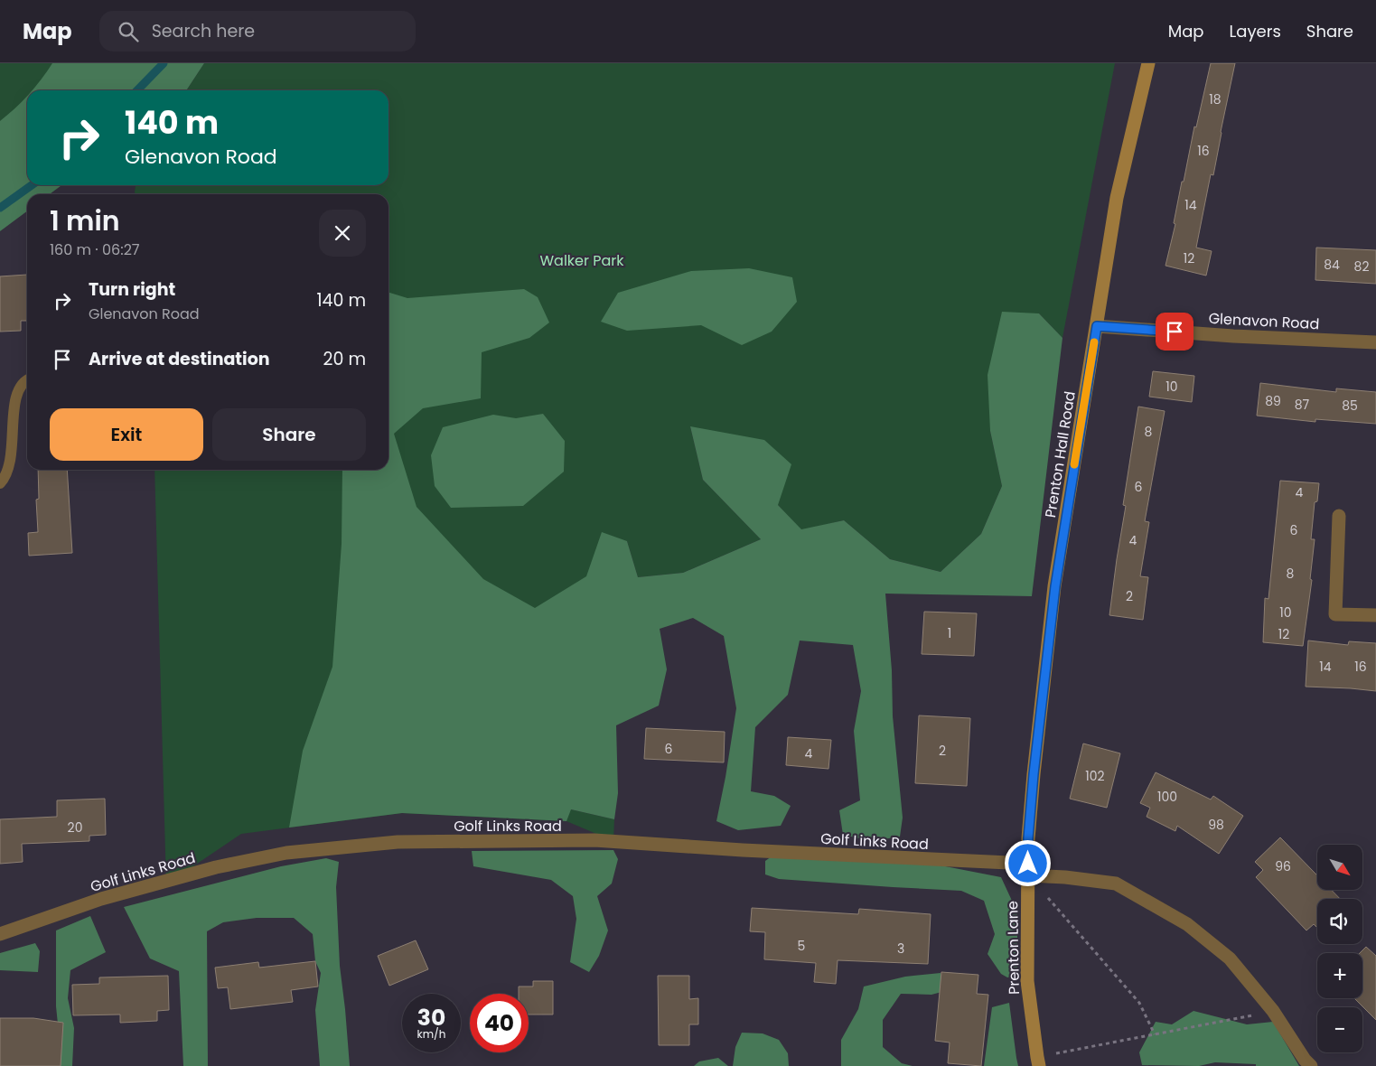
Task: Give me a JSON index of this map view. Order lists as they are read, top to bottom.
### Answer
{
  "streets": {
    "street": [
      "Glenavon Road",
      "Prenton Hall Road",
      "Golf Links Road",
      "Prenton Lane"
    ]
  },
  "crossings": [
    ["Glenavon Road", "Prenton Hall Road"],
    ["Prenton Hall Road", "Golf Links Road"],
    ["Prenton Hall Road", "Prenton Lane"],
    ["Golf Links Road", "Prenton Lane"]
  ],
  "parks": ["Walker Park"],
  "house_numbers": [
    "18",
    "16",
    "14",
    "12",
    "84",
    "82",
    "10",
    "89",
    "87",
    "85",
    "8",
    "6",
    "4",
    "6",
    "4",
    "8",
    "2",
    "10",
    "1",
    "12",
    "14",
    "16",
    "6",
    "2",
    "4",
    "102",
    "100",
    "98",
    "20",
    "96",
    "5",
    "3"
  ],
  "north": "bottom right",
  "page": {
    "header": "Map",
    "search": "Search here",
    "nav": ["Map", "Layers", "Share"],
    "turn": ["140 m", "Glenavon Road"],
    "heading": ["1 min", "160 m · 06:27"],
    "list": [
      {
        "name": "Turn right",
        "note": "Glenavon Road",
        "value": "140 m"
      },
      {
        "name": "Arrive at destination",
        "value": "20 m"
      }
    ],
    "buttons": ["Exit", "Share"],
    "map_buttons": ["+", "−"],
    "speed": "30 km/h",
    "limit": "40"
  }
}
